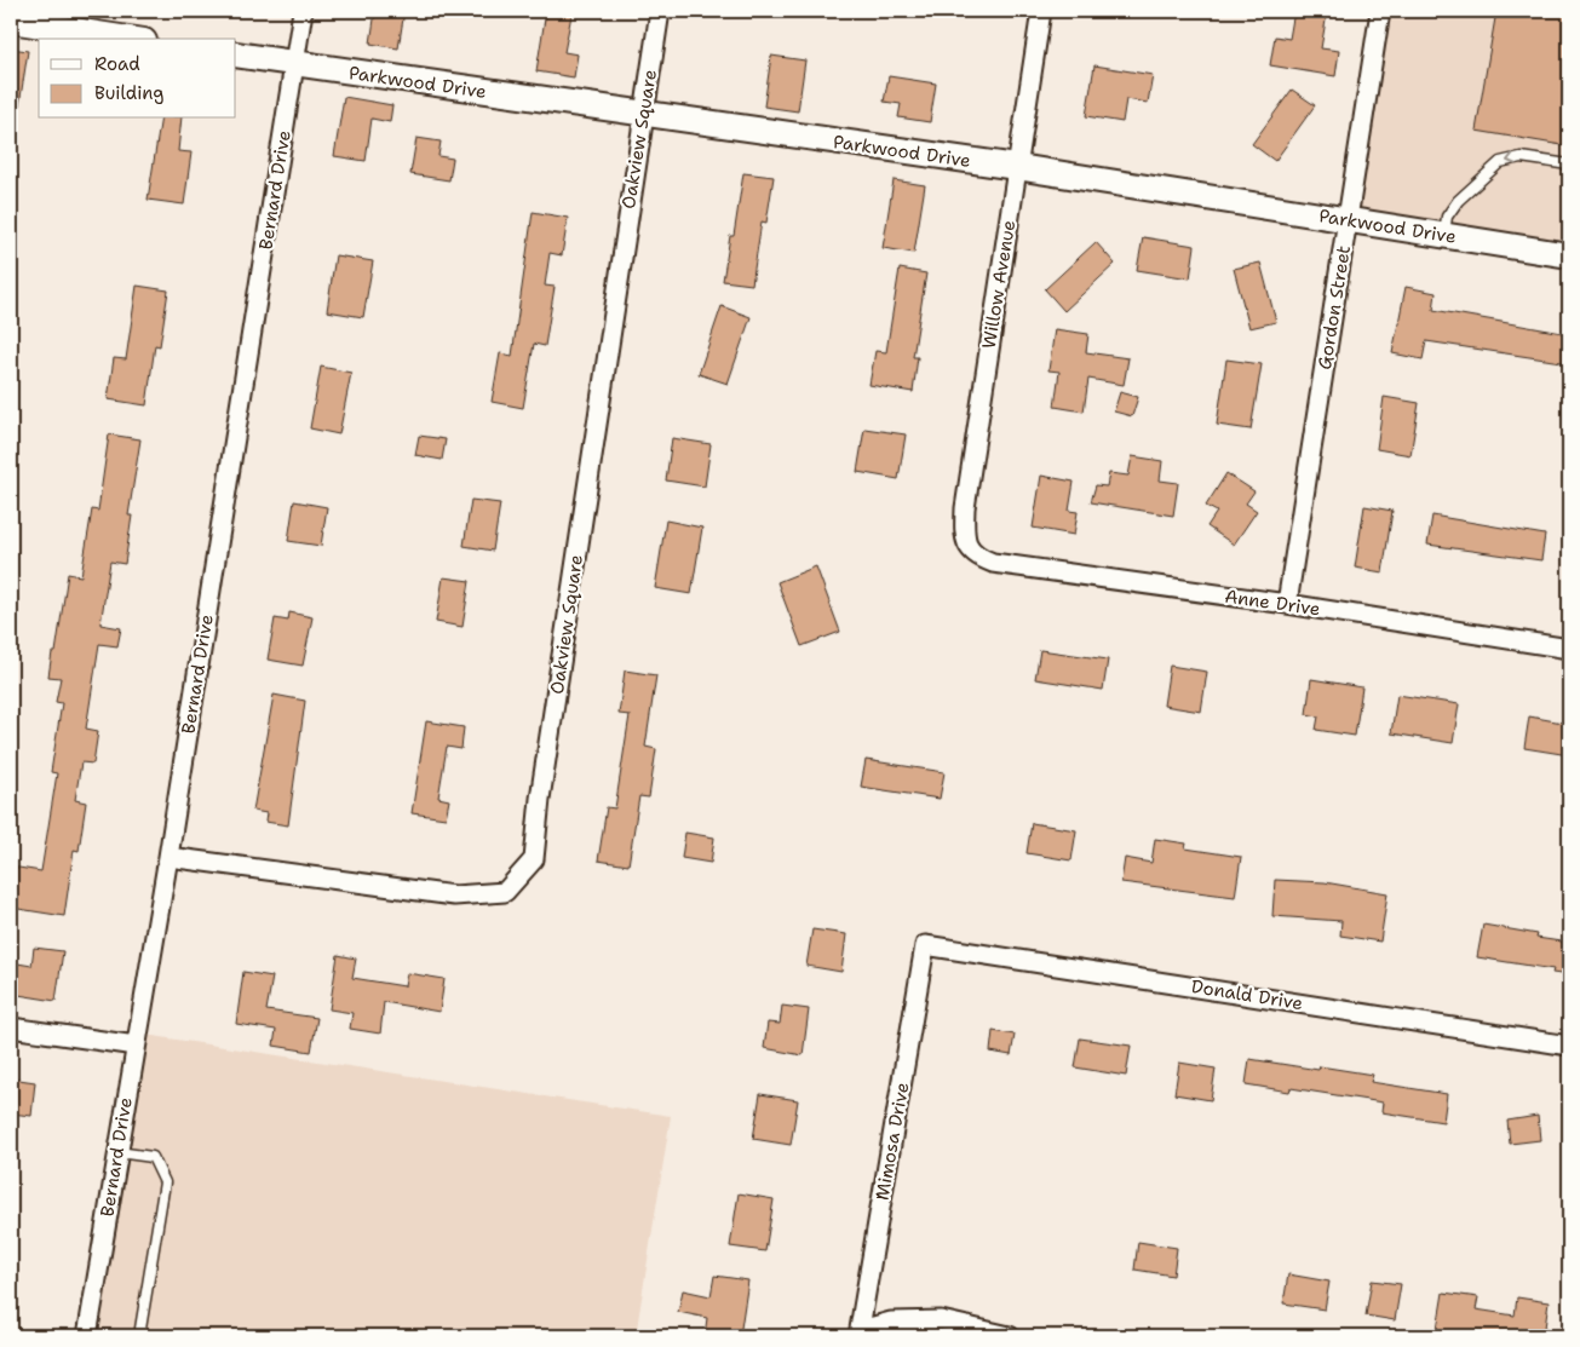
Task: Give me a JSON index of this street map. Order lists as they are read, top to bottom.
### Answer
{
  "streets": {
    "street": [
      "Parkwood Drive",
      "Oakview Square",
      "Bernard Drive",
      "Willow Avenue",
      "Gordon Street",
      "Anne Drive",
      "Donald Drive",
      "Mimosa Drive"
    ]
  },
  "crossings": [
    ["Parkwood Drive", "Oakview Square"],
    ["Parkwood Drive", "Bernard Drive"],
    ["Parkwood Drive", "Willow Avenue"],
    ["Parkwood Drive", "Gordon Street"],
    ["Oakview Square", "Bernard Drive"],
    ["Willow Avenue", "Anne Drive"],
    ["Gordon Street", "Anne Drive"],
    ["Donald Drive", "Mimosa Drive"]
  ],
  "legend": ["Road", "Building"]
}
